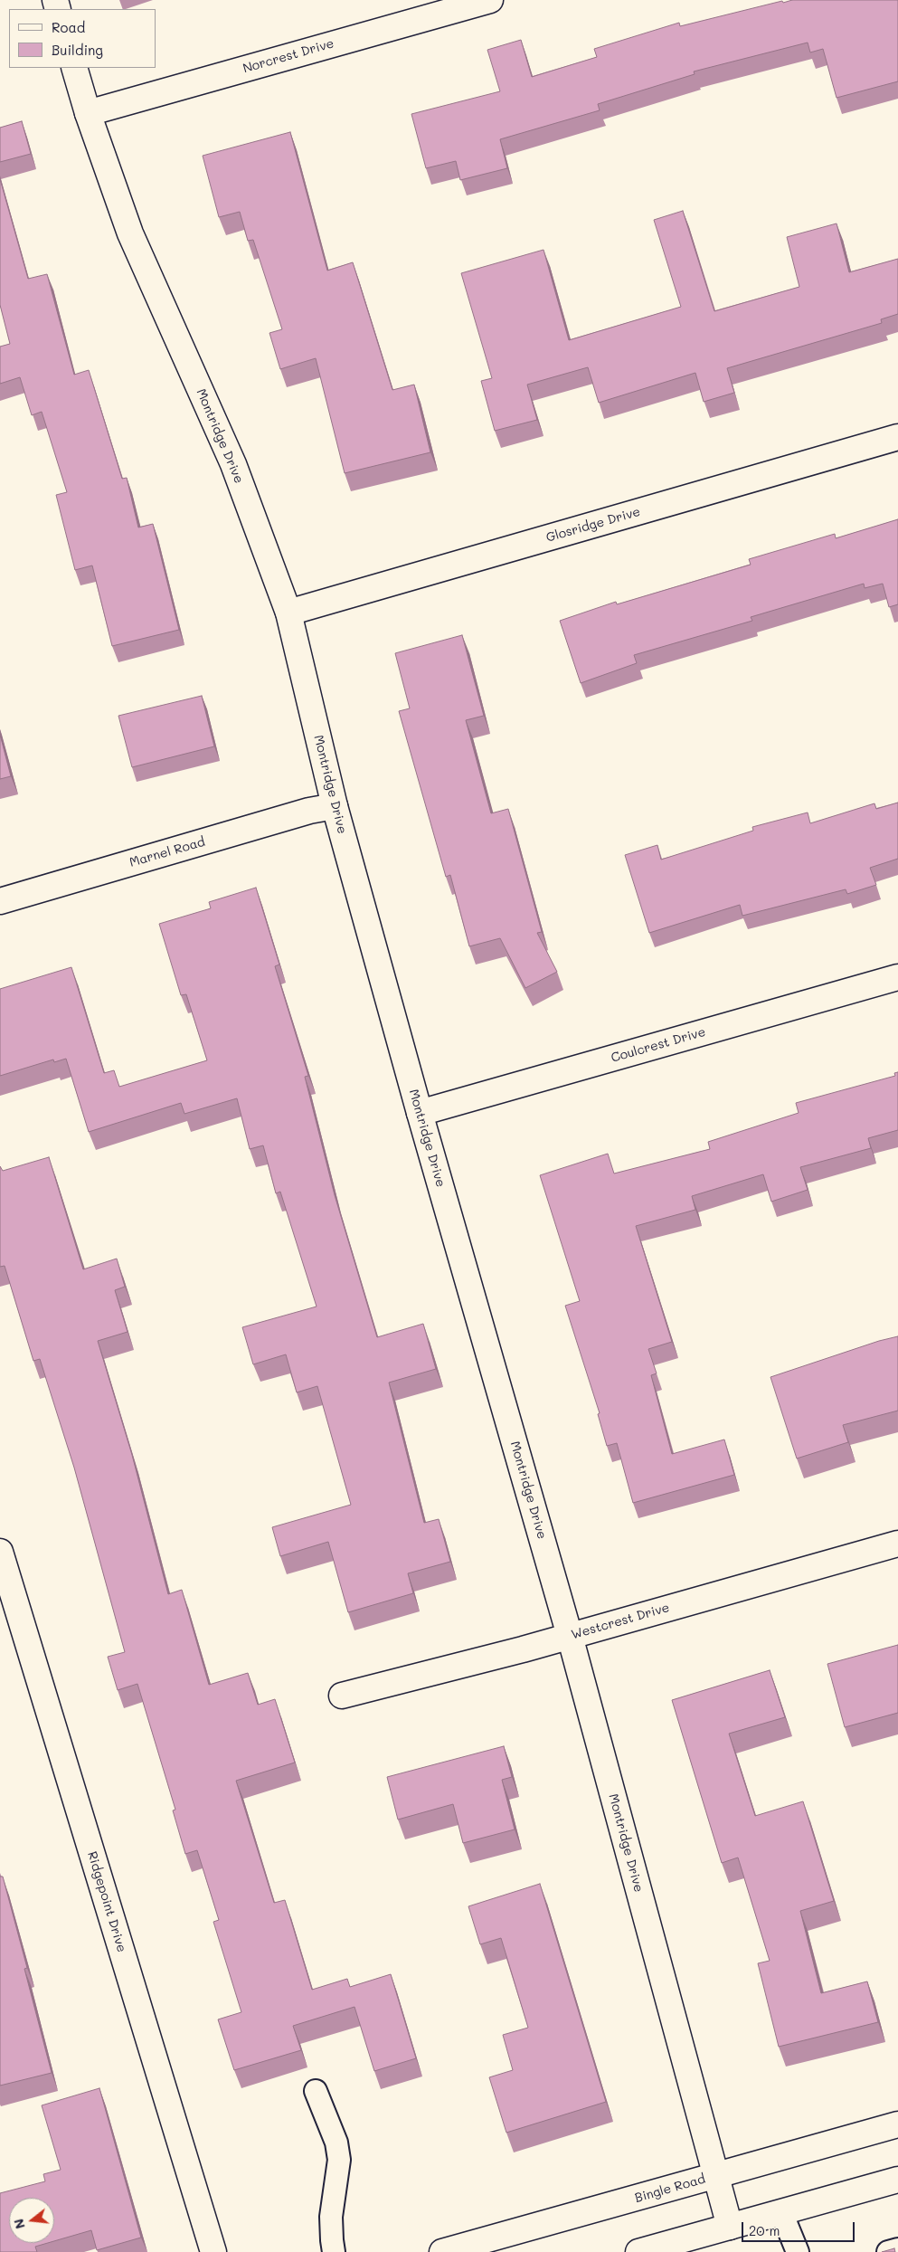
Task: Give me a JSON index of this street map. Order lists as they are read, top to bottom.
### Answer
{
  "streets": {
    "street": [
      "Norcrest Drive",
      "Montridge Drive",
      "Glosridge Drive",
      "Marnel Road",
      "Coulcrest Drive",
      "Westcrest Drive",
      "Ridgepoint Drive",
      "Bingle Road"
    ]
  },
  "crossings": [
    ["Norcrest Drive", "Montridge Drive"],
    ["Montridge Drive", "Glosridge Drive"],
    ["Montridge Drive", "Marnel Road"],
    ["Montridge Drive", "Coulcrest Drive"],
    ["Montridge Drive", "Westcrest Drive"],
    ["Montridge Drive", "Bingle Road"]
  ],
  "legend": ["Road", "Building"],
  "scale_bar": "20 m",
  "north": "left"
}
